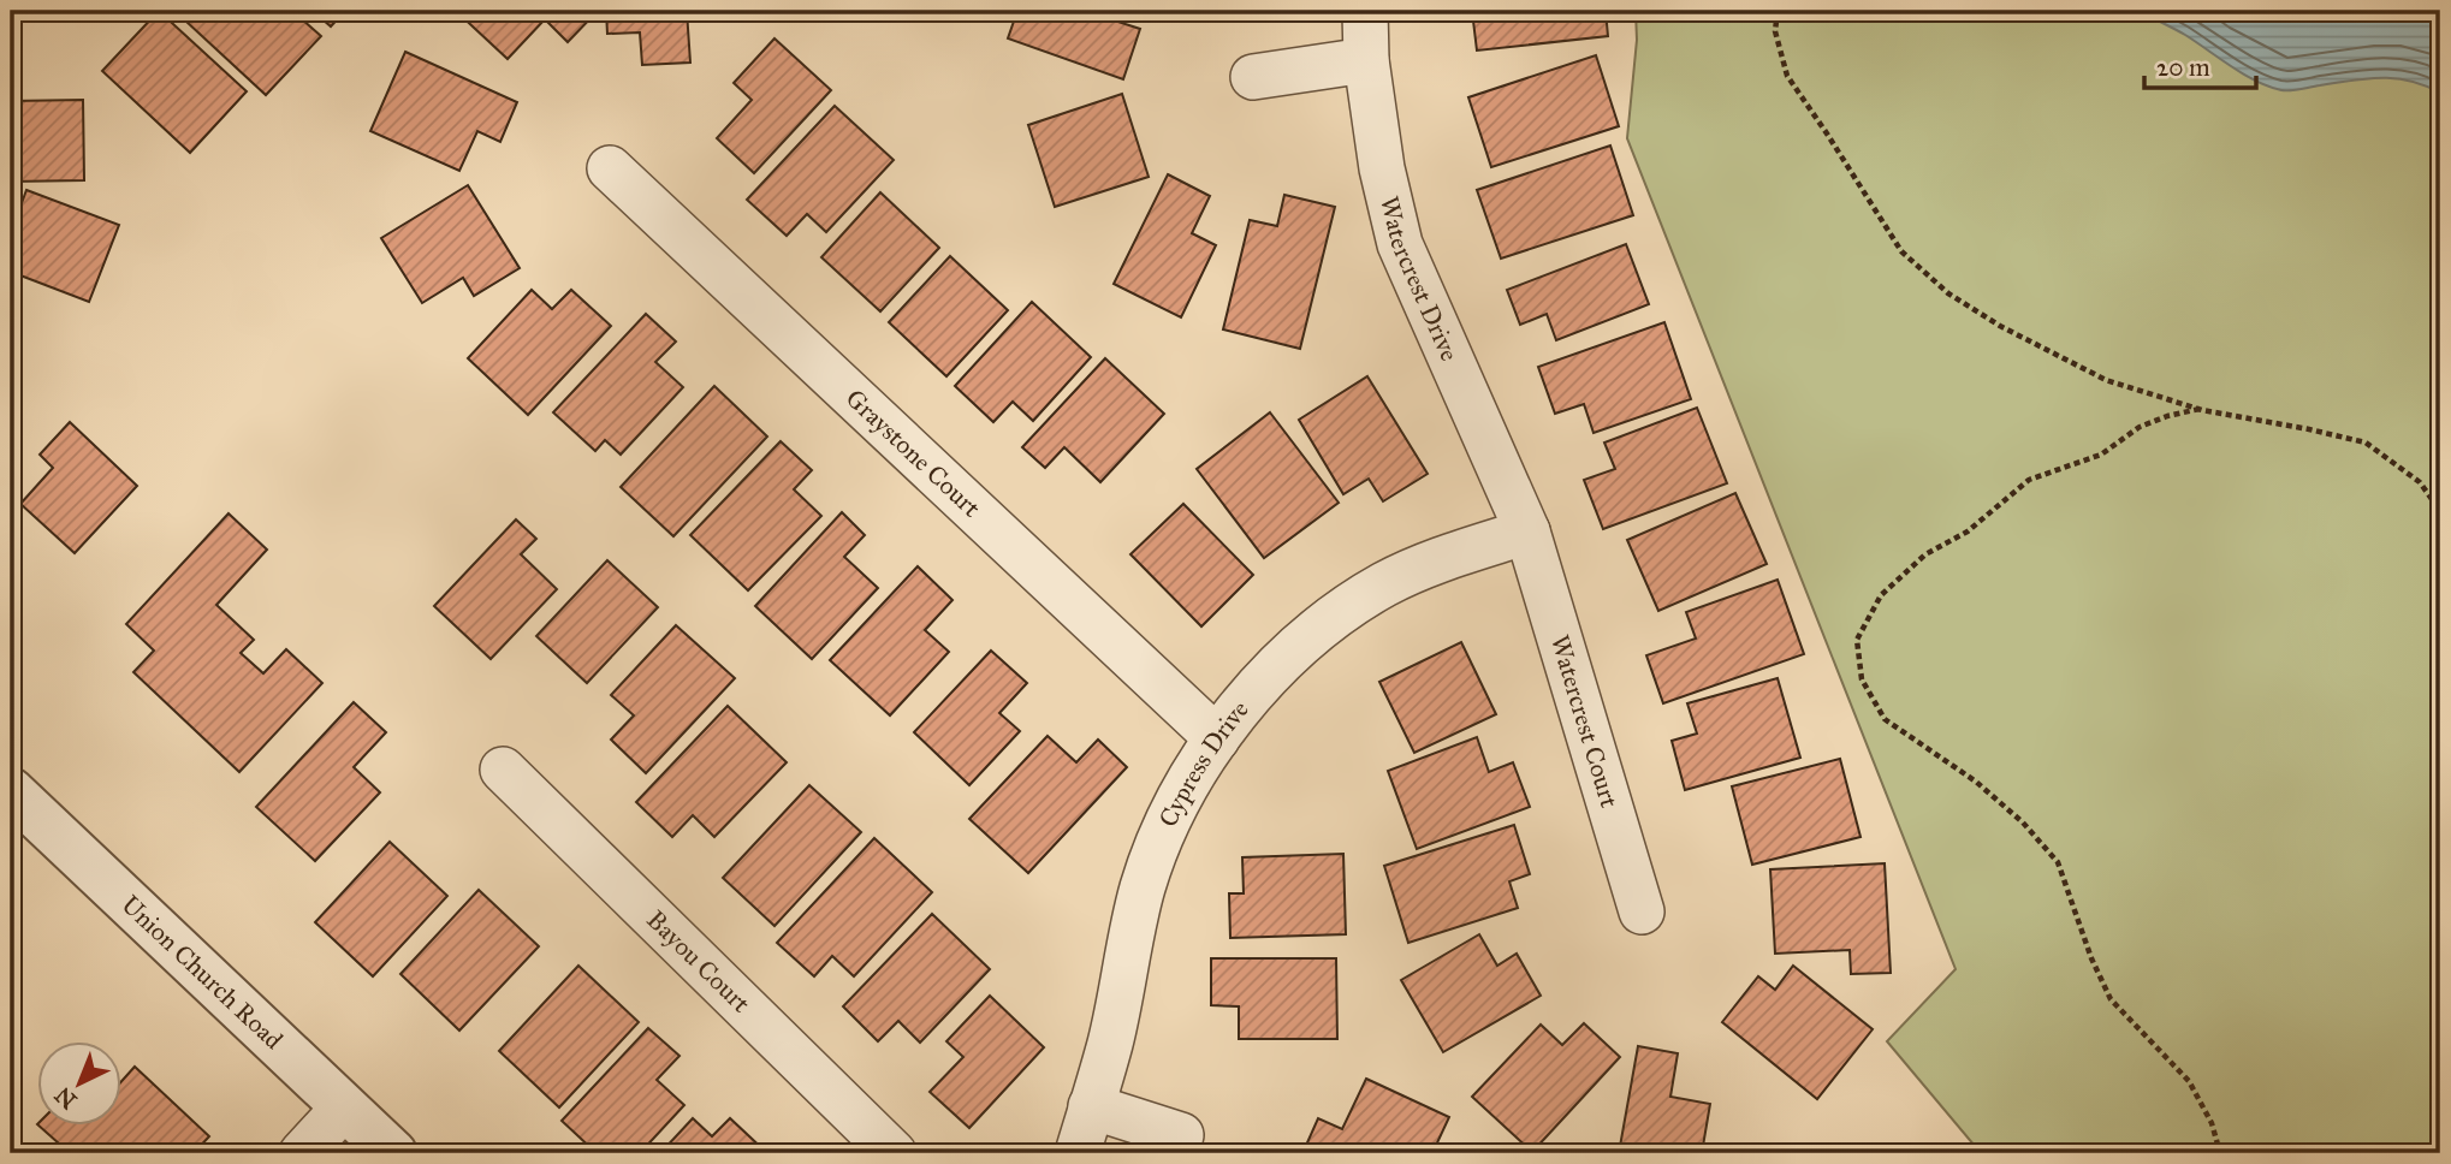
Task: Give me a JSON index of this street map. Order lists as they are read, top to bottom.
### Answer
{
  "streets": {
    "street": [
      "Watercrest Drive",
      "Graystone Court",
      "Watercrest Court",
      "Cypress Drive",
      "Bayou Court",
      "Union Church Road"
    ]
  },
  "crossings": [
    ["Watercrest Drive", "Watercrest Court"],
    ["Watercrest Drive", "Cypress Drive"],
    ["Graystone Court", "Cypress Drive"],
    ["Watercrest Court", "Cypress Drive"]
  ],
  "scale_bar": "20 m",
  "north": "bottom left"
}
